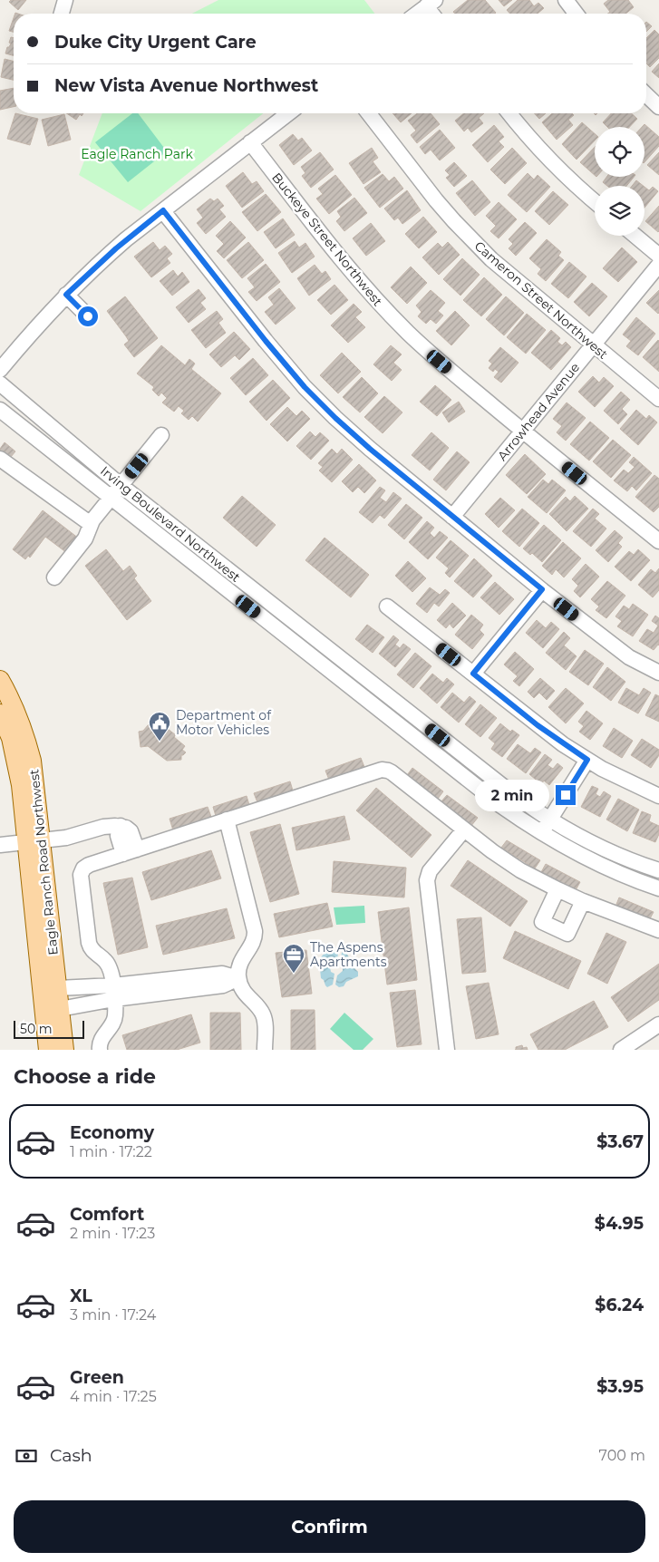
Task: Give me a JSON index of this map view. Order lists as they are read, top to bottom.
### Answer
{
  "streets": {
    "main road": ["Eagle Ranch Road Northwest"],
    "street": [
      "Buckeye Street Northwest",
      "Cameron Street Northwest",
      "Arrowhead Avenue",
      "Irving Boulevard Northwest"
    ]
  },
  "crossings": [
    ["Buckeye Street Northwest", "Arrowhead Avenue"],
    ["Cameron Street Northwest", "Arrowhead Avenue"]
  ],
  "parks": ["Eagle Ranch Park"],
  "places": {
    "public building": ["Department of Motor Vehicles"],
    "office": ["The Aspens Apartments"]
  },
  "scale_bar": "50 m",
  "page": {
    "banner": ["Duke City Urgent Care", "New Vista Avenue Northwest"],
    "bubble": "2 min",
    "scale": "50 m",
    "heading": "Choose a ride",
    "list": [
      {
        "name": "Economy",
        "note": "1 min · 17:22",
        "value": "$3.67"
      },
      {
        "name": "Comfort",
        "note": "2 min · 17:23",
        "value": "$4.95"
      },
      {
        "name": "XL",
        "note": "3 min · 17:24",
        "value": "$6.24"
      },
      {
        "name": "Green",
        "note": "4 min · 17:25",
        "value": "$3.95"
      }
    ],
    "pay": ["Cash", "700 m"],
    "buttons": "Confirm"
  }
}
